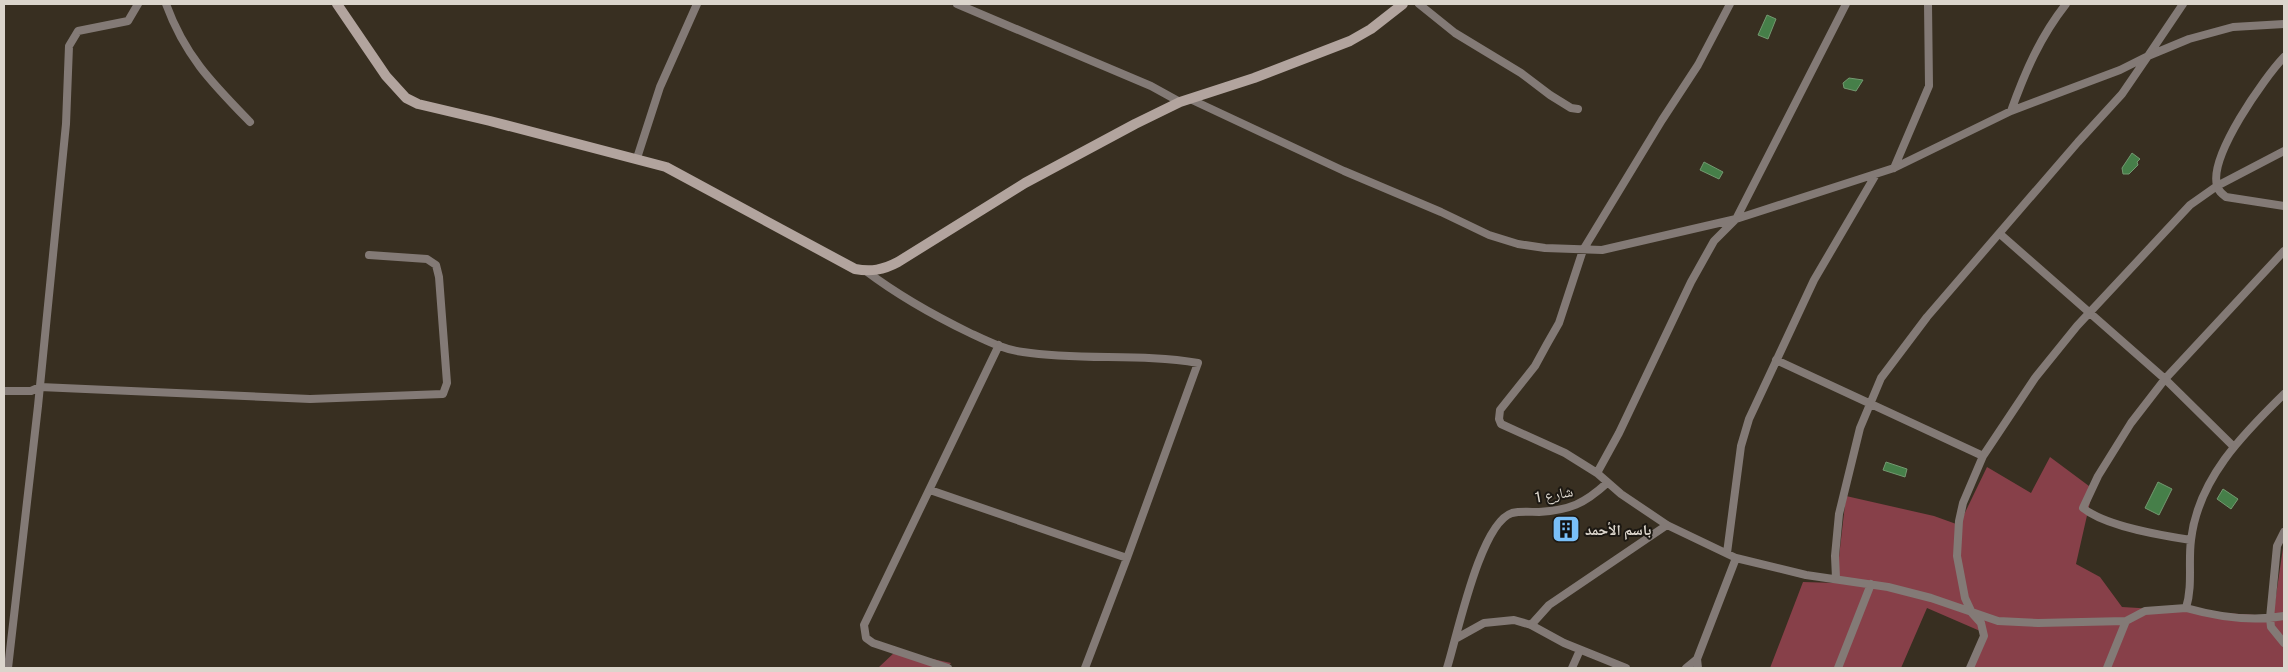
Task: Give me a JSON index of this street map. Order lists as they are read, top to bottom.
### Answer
{
  "streets": {
    "street": ["شارع 1"]
  },
  "places": {
    "building": ["باسم الأحمد"]
  }
}
